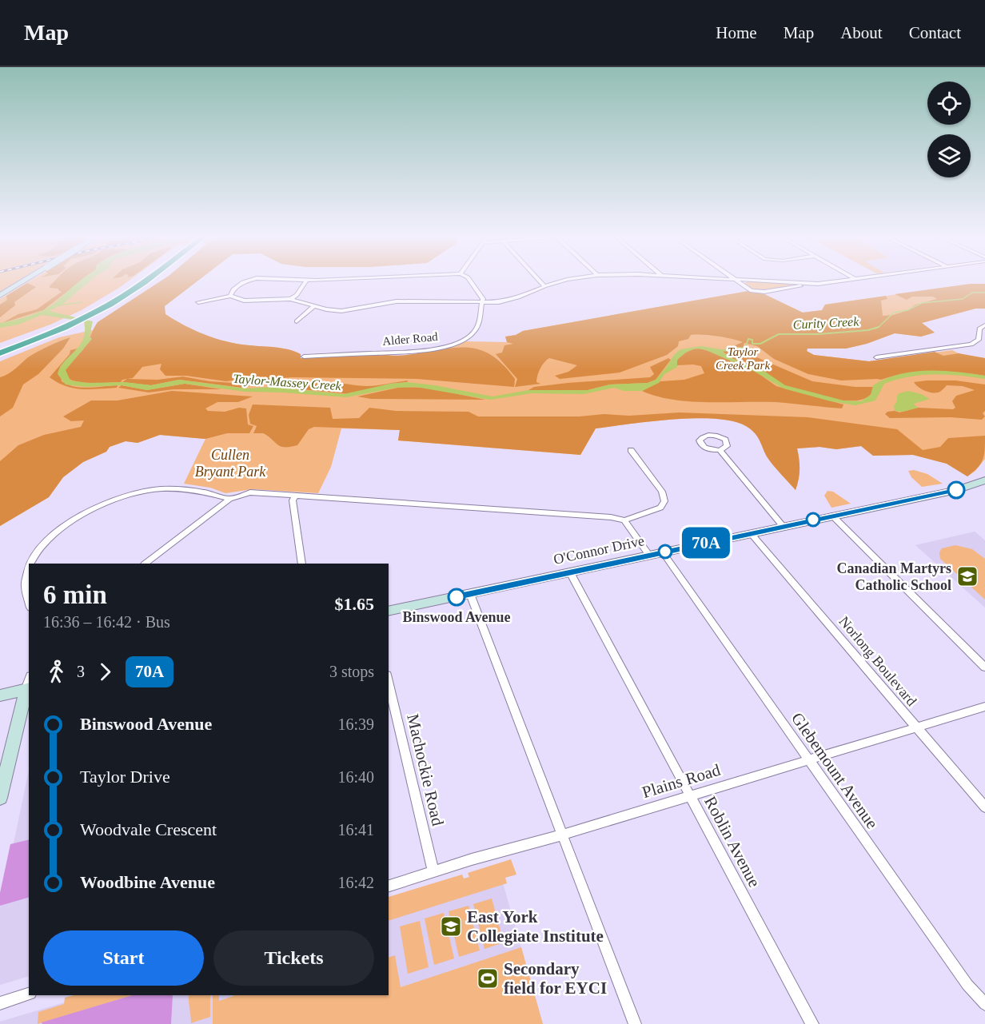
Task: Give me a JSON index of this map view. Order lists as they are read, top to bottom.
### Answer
{
  "streets": {
    "main road": ["O'Connor Drive"],
    "street": [
      "Alder Road",
      "Norlong Boulevard",
      "Machockie Road",
      "Glebemount Avenue",
      "Plains Road",
      "Roblin Avenue"
    ]
  },
  "crossings": [
    ["O'Connor Drive", "Norlong Boulevard"],
    ["O'Connor Drive", "Glebemount Avenue"],
    ["O'Connor Drive", "Roblin Avenue"],
    ["Norlong Boulevard", "Plains Road"],
    ["Machockie Road", "Plains Road"],
    ["Glebemount Avenue", "Plains Road"],
    ["Plains Road", "Roblin Avenue"]
  ],
  "water": ["Curity Creek", "Taylor-Massey Creek"],
  "parks": ["Taylor Creek Park", "Cullen Bryant Park"],
  "places": {
    "school or university": ["Canadian Martyrs Catholic School", "East York Collegiate Institute"],
    "other": ["Binswood Avenue"],
    "sports": ["Secondary field for EYCI"]
  },
  "lines": ["bus line 70A"],
  "page": {
    "header": "Map",
    "nav": [
      "Home",
      "Map",
      "About",
      "Contact"
    ],
    "on_map": "70A",
    "heading": ["6 min", "16:36 – 16:42 · Bus", "$1.65"],
    "legs": ["3", "70A", "3 stops"],
    "list": [
      {
        "name": "Binswood Avenue",
        "value": "16:39"
      },
      {
        "name": "Taylor Drive",
        "value": "16:40"
      },
      {
        "name": "Woodvale Crescent",
        "value": "16:41"
      },
      {
        "name": "Woodbine Avenue",
        "value": "16:42"
      }
    ],
    "buttons": ["Start", "Tickets"]
  }
}
